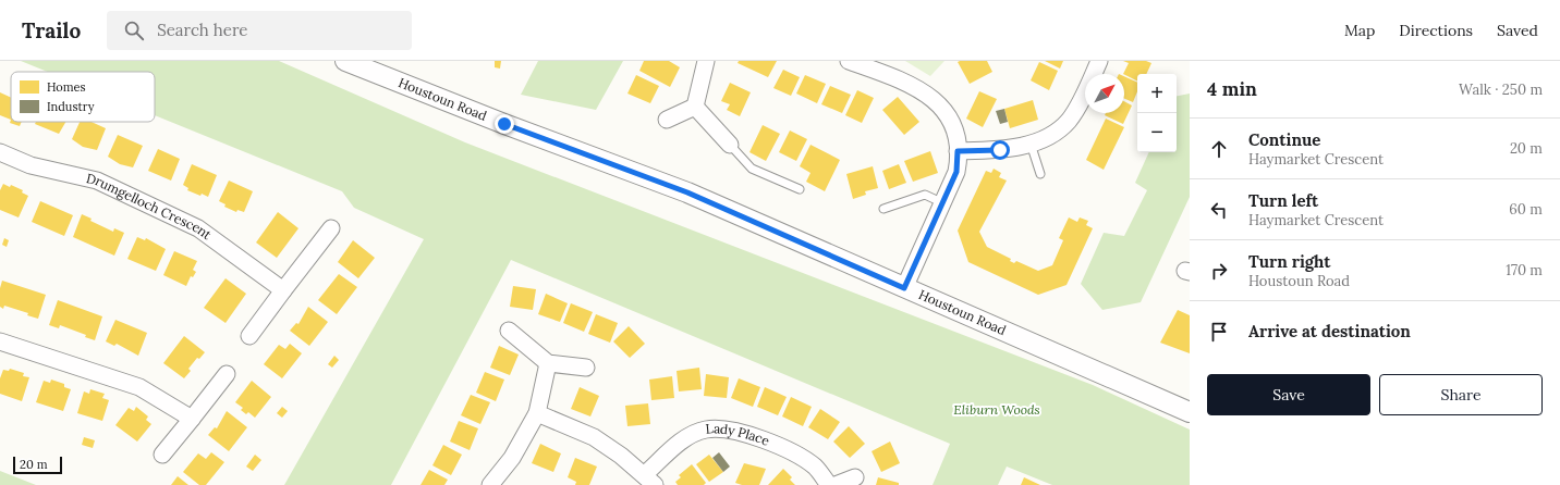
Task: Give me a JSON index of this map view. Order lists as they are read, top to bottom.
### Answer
{
  "streets": {
    "street": ["Houstoun Road", "Drumgelloch Crescent", "Lady Place"]
  },
  "parks": ["Eliburn Woods"],
  "legend": ["Homes", "Industry"],
  "scale_bar": "20 m",
  "north": "top right",
  "page": {
    "header": "Trailo",
    "search": "Search here",
    "nav": ["Map", "Directions", "Saved"],
    "heading": ["4 min", "Walk · 250 m"],
    "map_buttons": ["+", "−"],
    "list": [
      ["Continue", "Haymarket Crescent", "20 m"],
      ["Turn left", "Haymarket Crescent", "60 m"],
      ["Turn right", "Houstoun Road", "170 m"],
      "Arrive at destination"
    ],
    "buttons": ["Save", "Share"],
    "scale": "20 m"
  }
}
